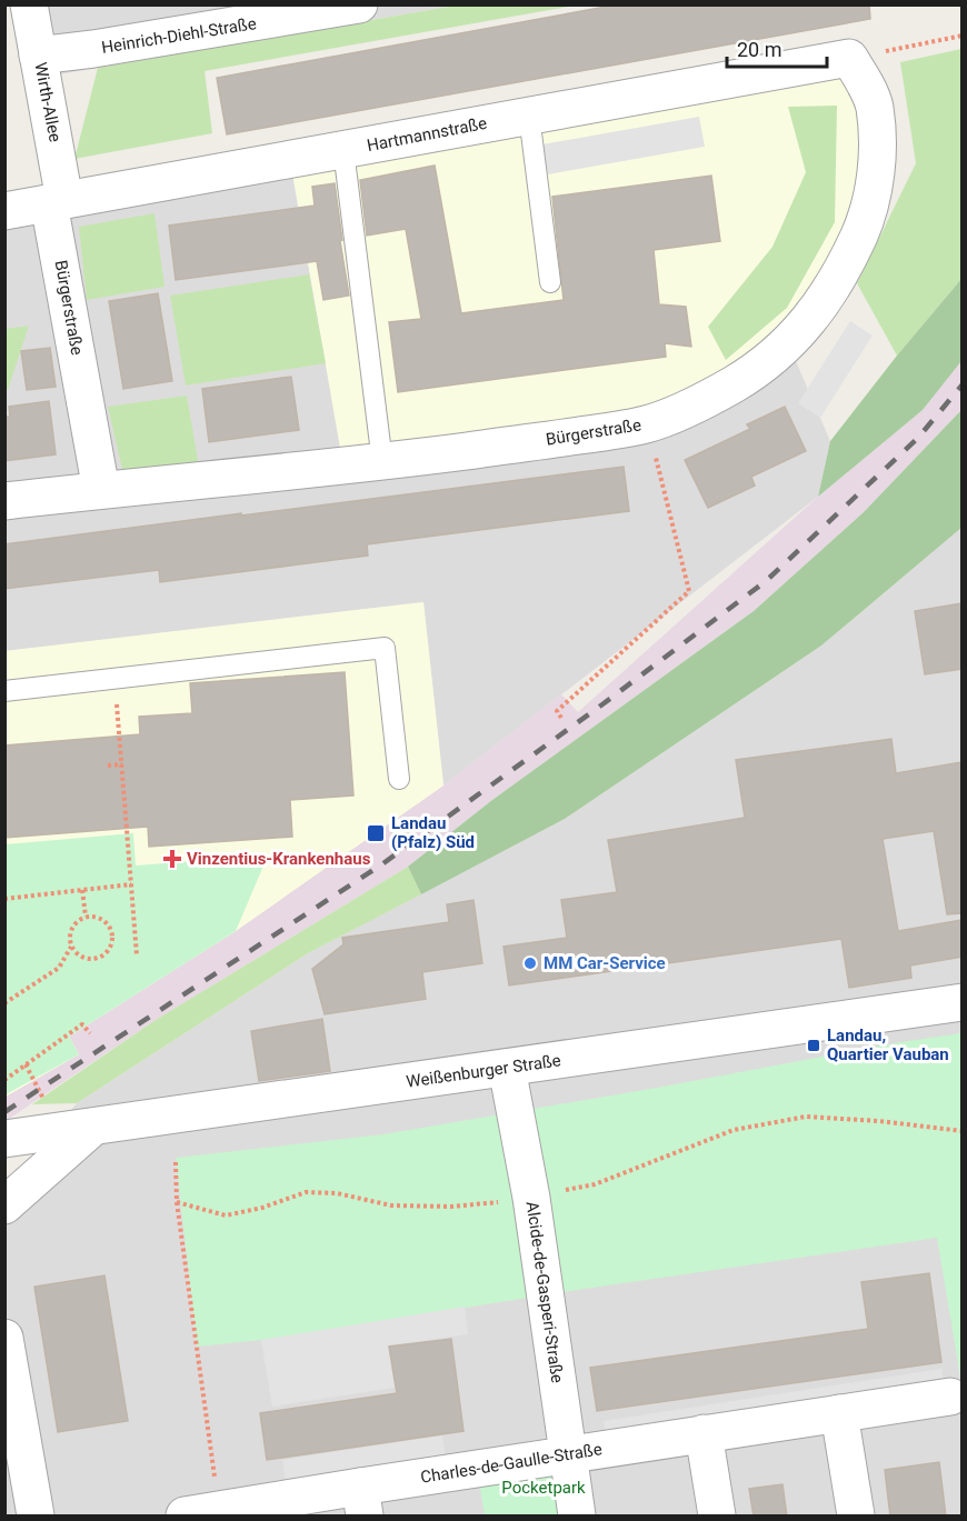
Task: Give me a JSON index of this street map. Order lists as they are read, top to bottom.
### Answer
{
  "streets": {
    "street": [
      "Heinrich-Diehl-Straße",
      "Wirth-Allee",
      "Hartmannstraße",
      "Bürgerstraße",
      "Weißenburger Straße",
      "Alcide-de-Gasperi-Straße",
      "Charles-de-Gaulle-Straße"
    ]
  },
  "crossings": [
    ["Heinrich-Diehl-Straße", "Wirth-Allee"],
    ["Wirth-Allee", "Hartmannstraße"],
    ["Wirth-Allee", "Bürgerstraße"],
    ["Hartmannstraße", "Bürgerstraße"],
    ["Weißenburger Straße", "Alcide-de-Gasperi-Straße"],
    ["Alcide-de-Gasperi-Straße", "Charles-de-Gaulle-Straße"]
  ],
  "parks": ["Pocketpark"],
  "places": {
    "transit": ["Landau (Pfalz) Süd", "Landau, Quartier Vauban"],
    "health": ["Vinzentius-Krankenhaus"],
    "other": ["MM Car-Service"]
  },
  "scale_bar": "20 m"
}
